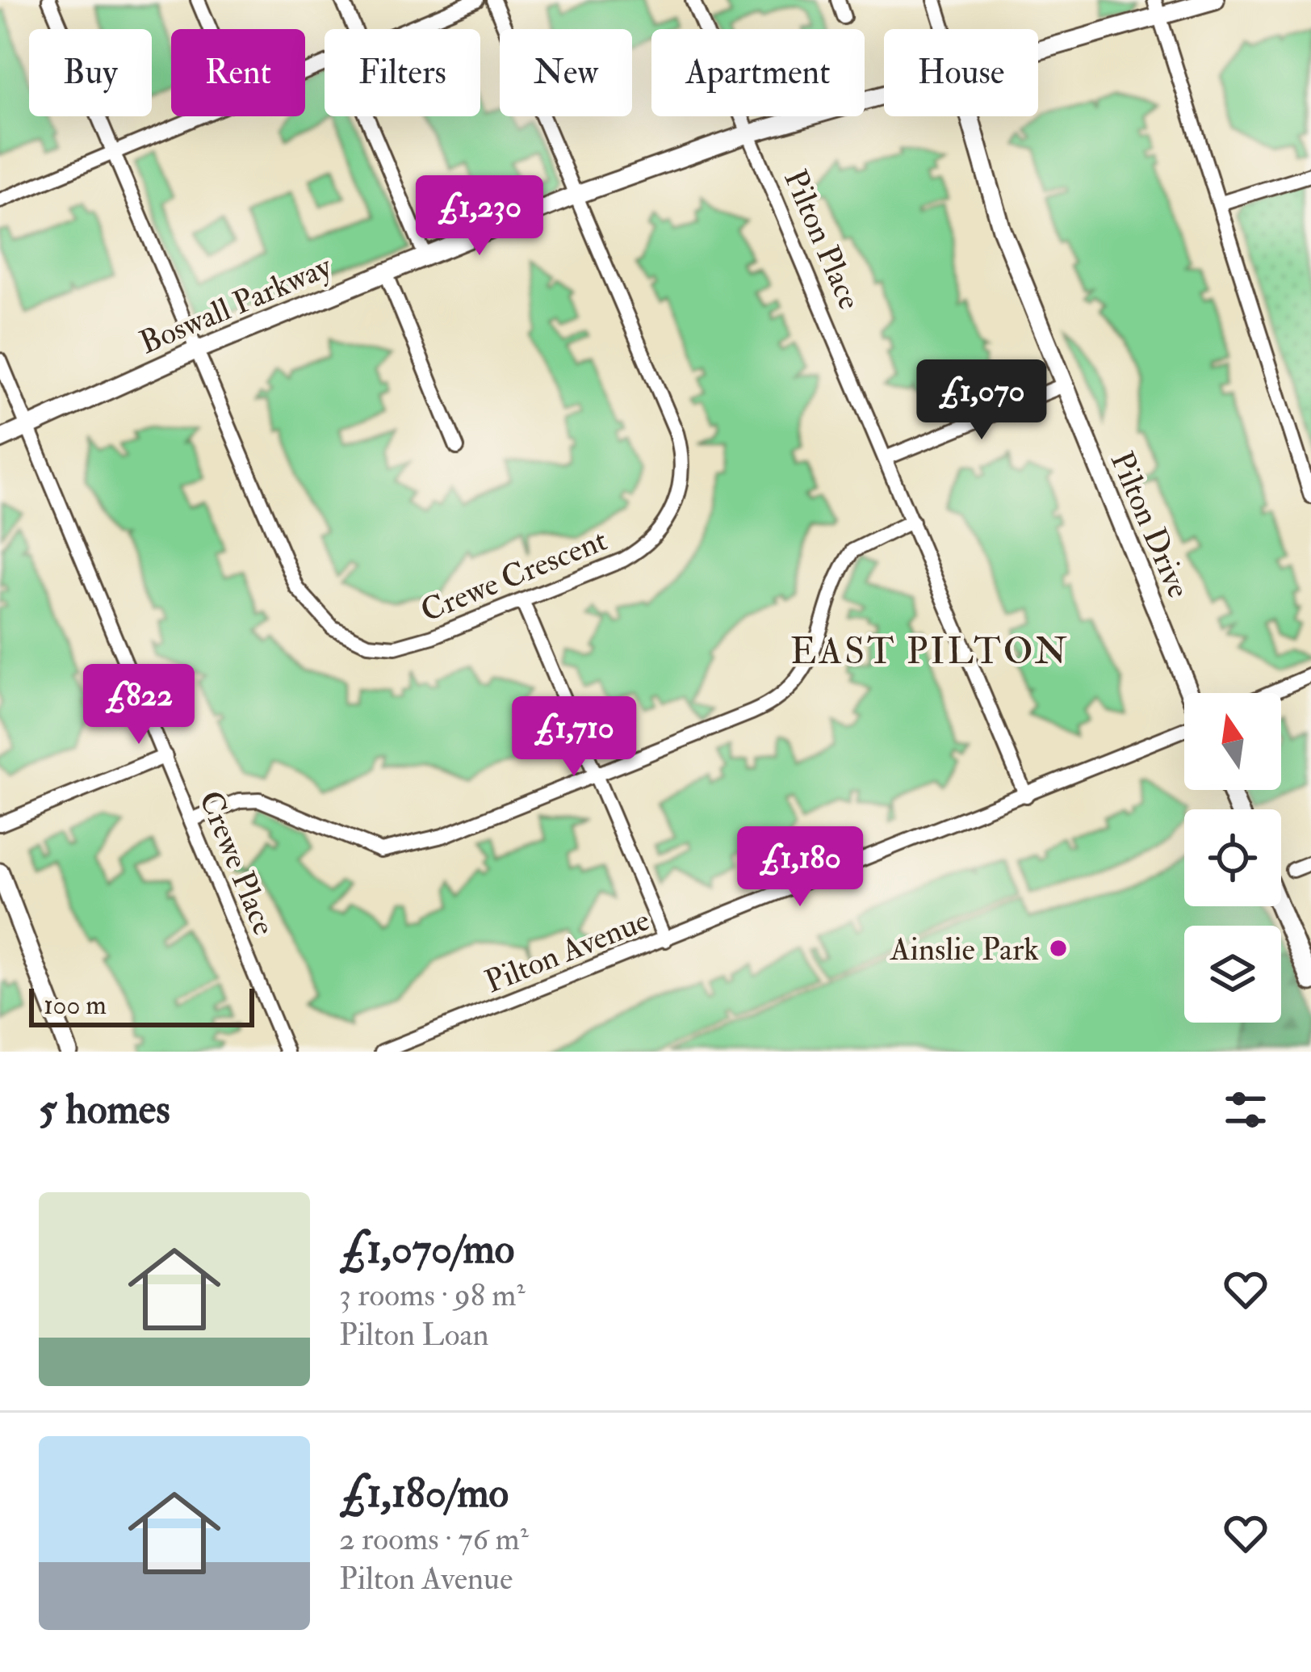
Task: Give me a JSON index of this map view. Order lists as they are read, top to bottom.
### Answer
{
  "streets": {
    "street": [
      "Pilton Place",
      "Boswall Parkway",
      "Pilton Drive",
      "Crewe Crescent",
      "Crewe Place",
      "Pilton Avenue"
    ]
  },
  "crossings": [
    ["Pilton Place", "Boswall Parkway"],
    ["Pilton Place", "Pilton Avenue"],
    ["Boswall Parkway", "Crewe Crescent"],
    ["Boswall Parkway", "Crewe Place"]
  ],
  "districts": ["EAST PILTON"],
  "places": ["Ainslie Park"],
  "scale_bar": "100 m",
  "north": "top",
  "page": {
    "chip": [
      "Buy",
      "Rent",
      "Filters",
      "New",
      "Apartment",
      "House"
    ],
    "price": [
      "£1,230",
      "£1,070",
      "£822",
      "£1,710",
      "£1,180"
    ],
    "scale": "100 m",
    "heading": "5 homes",
    "list": [
      {
        "name": "£1,070/mo",
        "note": "3 rooms · 98 m² · Pilton Loan"
      },
      {
        "name": "£1,180/mo",
        "note": "2 rooms · 76 m² · Pilton Avenue"
      }
    ]
  }
}
